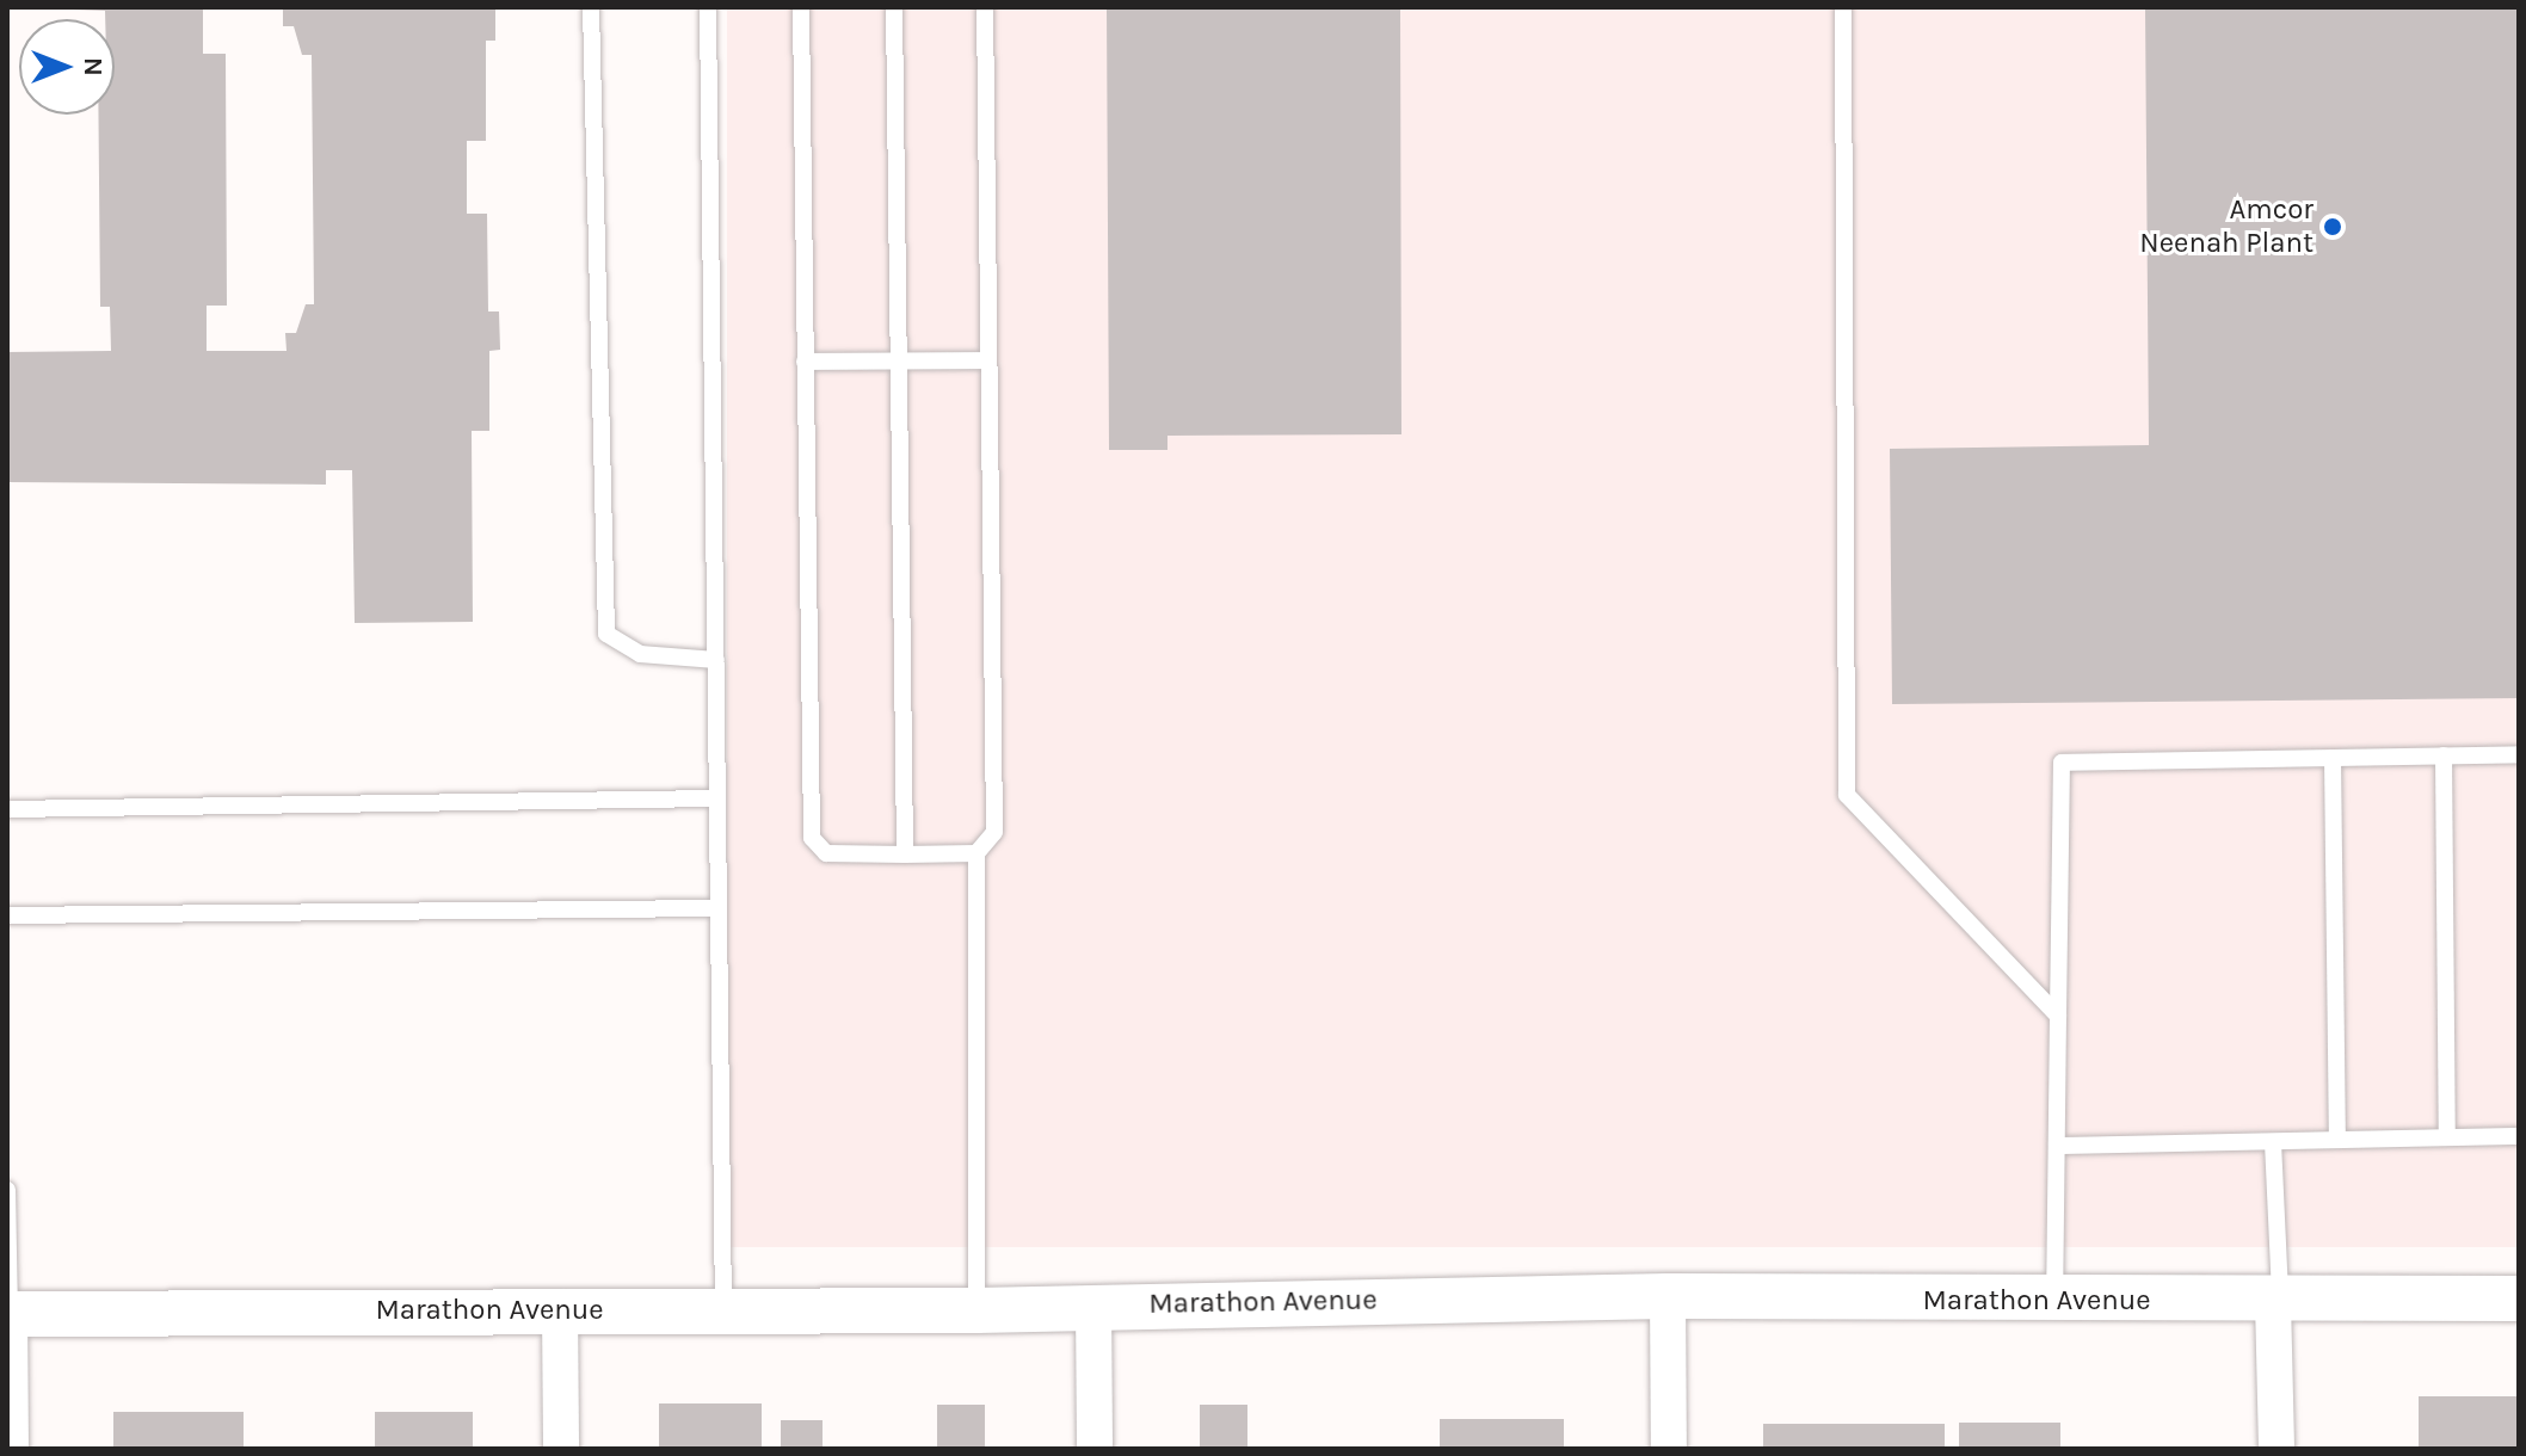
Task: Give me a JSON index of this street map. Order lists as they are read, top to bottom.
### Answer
{
  "streets": {
    "street": ["Marathon Avenue"]
  },
  "places": ["Amcor Neenah Plant"],
  "north": "right"
}
